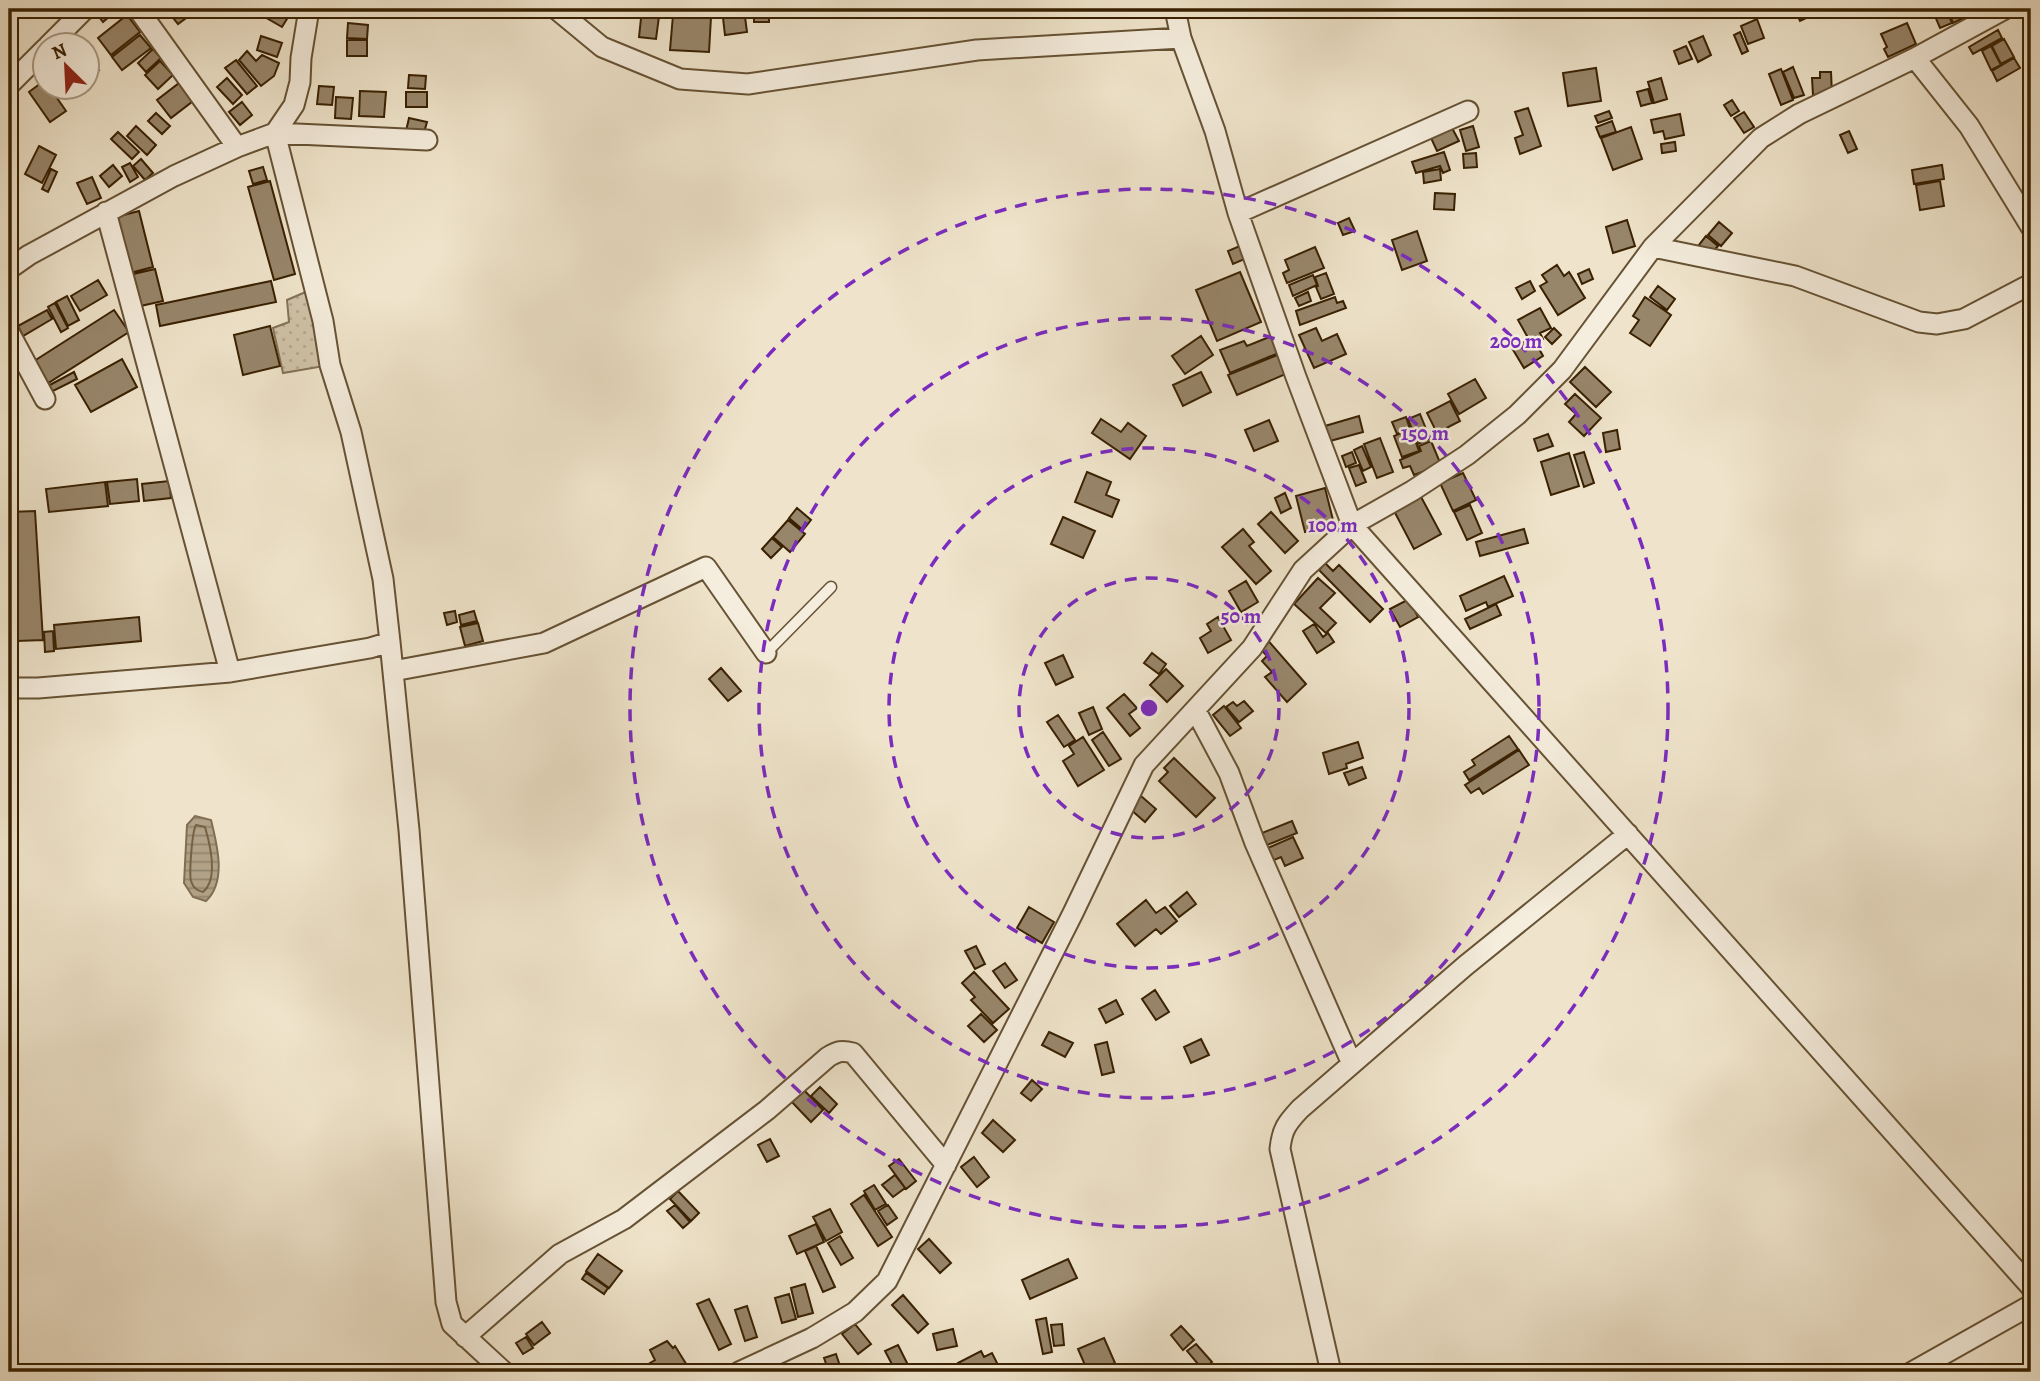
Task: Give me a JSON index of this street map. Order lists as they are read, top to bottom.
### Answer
{
  "north": "top left",
  "rings": [
    "200 m",
    "150 m",
    "100 m",
    "50 m"
  ]
}
